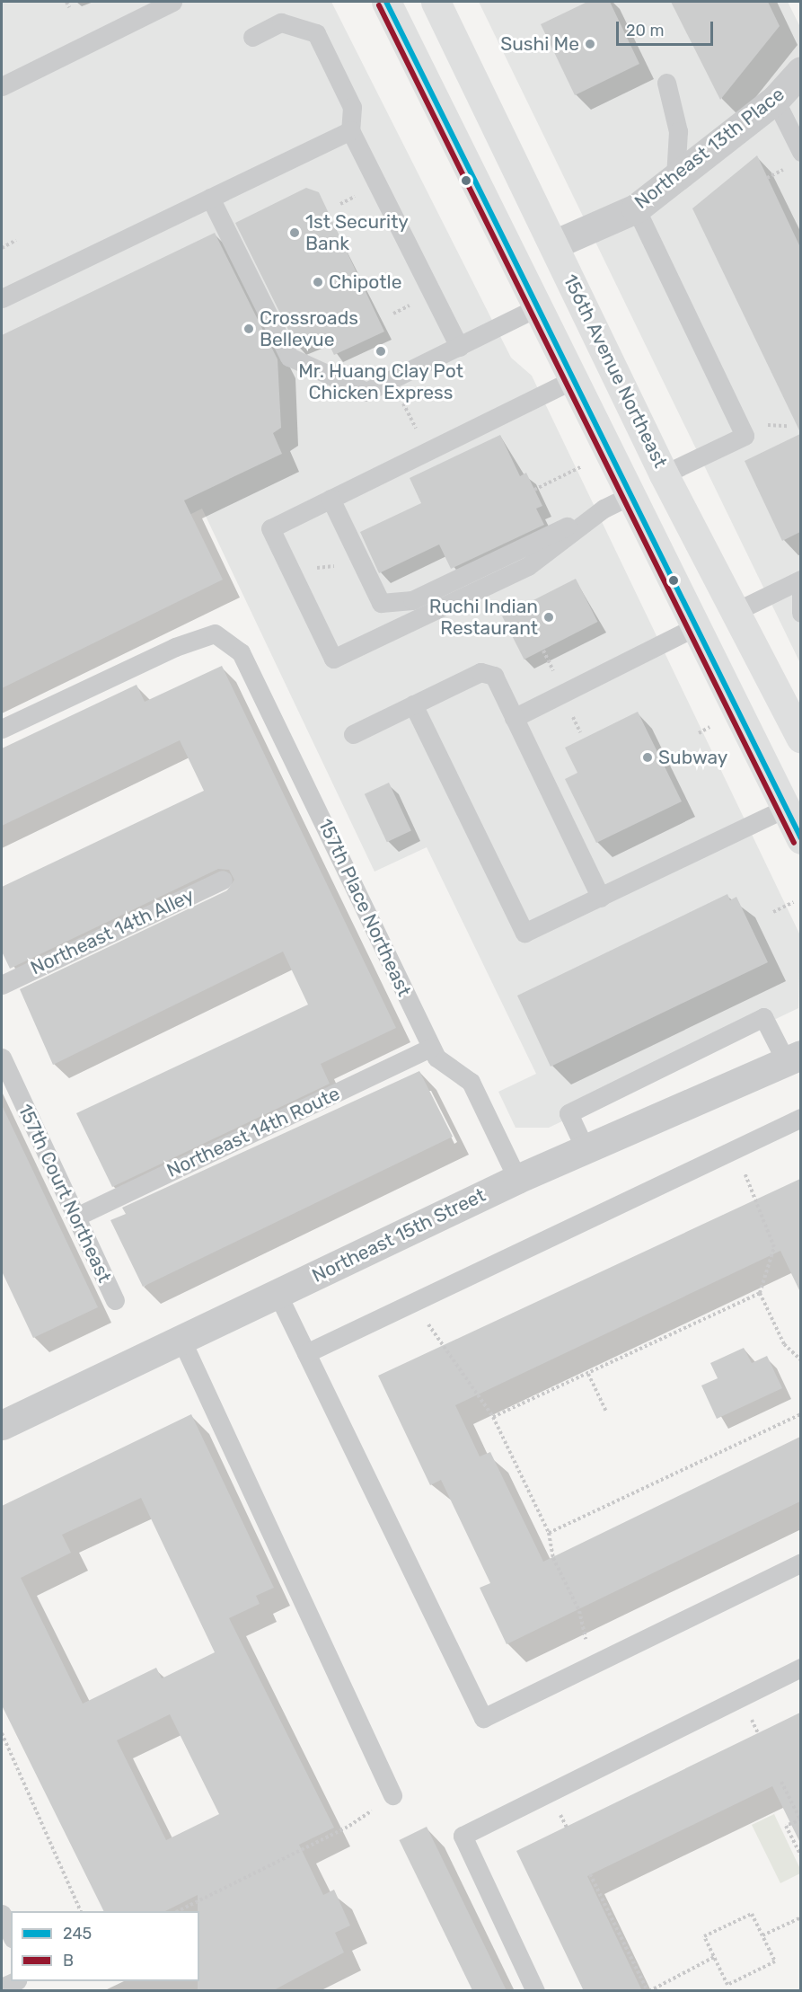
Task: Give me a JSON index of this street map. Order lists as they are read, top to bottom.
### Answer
{
  "streets": {
    "main road": ["156th Avenue Northeast"],
    "street": ["Northeast 13th Place", "Northeast 15th Street"],
    "lane": [
      "157th Place Northeast",
      "Northeast 14th Alley",
      "Northeast 14th Route",
      "157th Court Northeast"
    ]
  },
  "crossings": [
    ["Northeast 13th Place", "156th Avenue Northeast"],
    ["157th Place Northeast", "Northeast 14th Route"],
    ["157th Place Northeast", "Northeast 15th Street"],
    ["Northeast 14th Route", "157th Court Northeast"]
  ],
  "places": [
    "Sushi Me",
    "1st Security Bank",
    "Chipotle",
    "Crossroads Bellevue",
    "Mr. Huang Clay Pot Chicken Express",
    "Ruchi Indian Restaurant",
    "Subway"
  ],
  "lines": ["transit line 245", "transit line B"],
  "legend": ["245", "B"],
  "scale_bar": "20 m"
}
